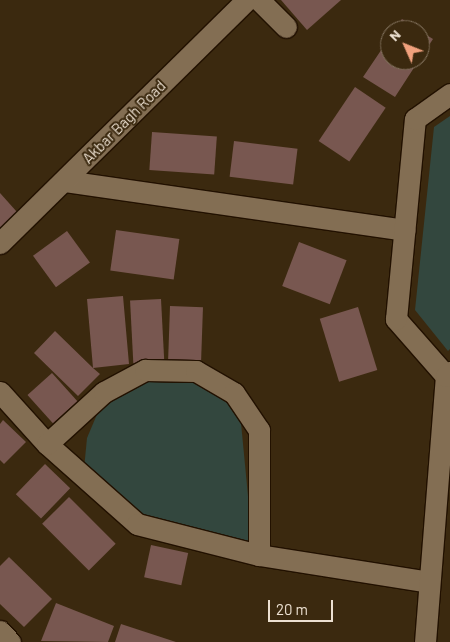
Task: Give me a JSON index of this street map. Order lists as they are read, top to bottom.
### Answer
{
  "streets": {
    "street": ["Akbar Bagh Road"]
  },
  "scale_bar": "20 m",
  "north": "top left"
}
